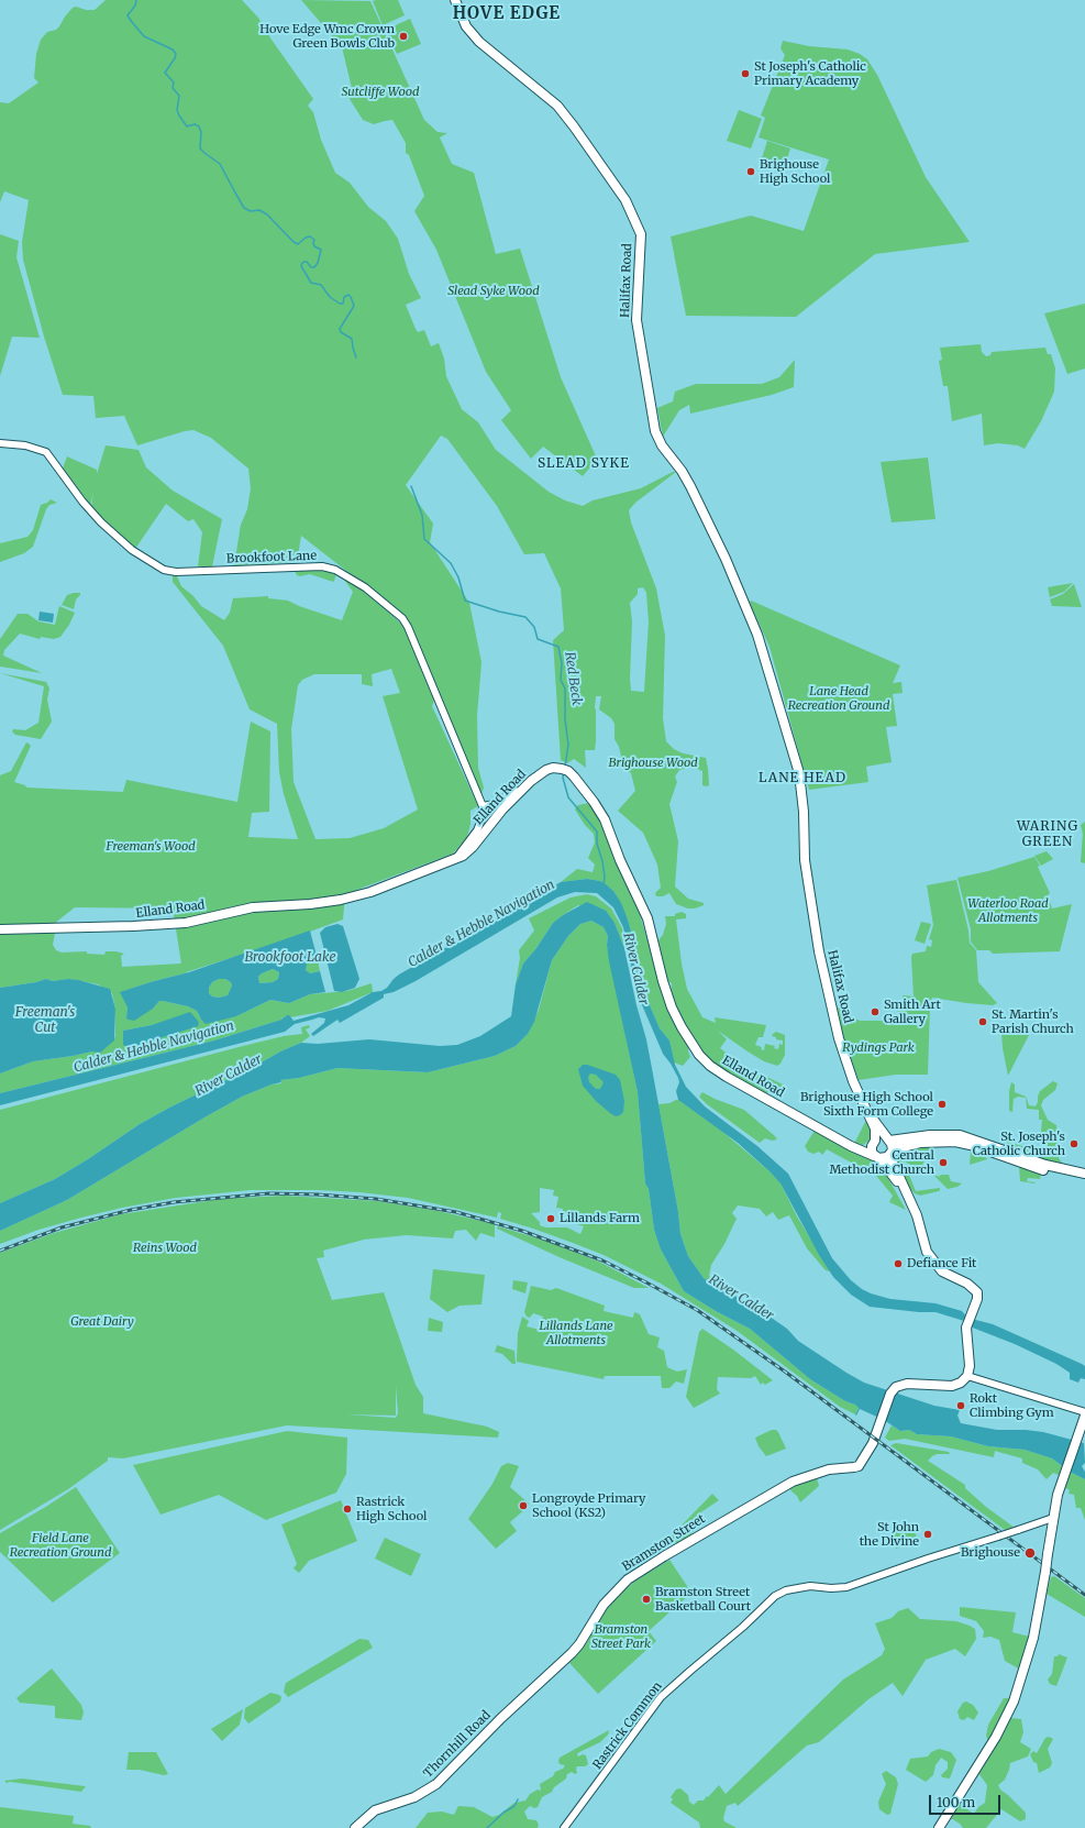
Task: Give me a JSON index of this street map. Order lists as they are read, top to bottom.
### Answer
{
  "streets": {
    "main road": [
      "Halifax Road",
      "Elland Road",
      "Bramston Street",
      "Thornhill Road"
    ],
    "street": ["Brookfoot Lane", "Rastrick Common"]
  },
  "crossings": [
    ["Halifax Road", "Elland Road"],
    ["Halifax Road", "Bramston Street"],
    ["Bramston Street", "Thornhill Road"]
  ],
  "districts": [
    "HOVE EDGE",
    "SLEAD SYKE",
    "LANE HEAD",
    "WARING GREEN"
  ],
  "water": [
    "Red Beck",
    "Calder & Hebble Navigation",
    "Brookfoot Lake",
    "River Calder",
    "Freeman's Cut"
  ],
  "parks": [
    "Sutcliffe Wood",
    "Slead Syke Wood",
    "Lane Head Recreation Ground",
    "Brighouse Wood",
    "Freeman's Wood",
    "Waterloo Road Allotments",
    "Rydings Park",
    "Reins Wood",
    "Great Dairy",
    "Lillands Lane Allotments",
    "Field Lane Recreation Ground",
    "Bramston Street Park"
  ],
  "places": [
    "Hove Edge Wmc Crown Green Bowls Club",
    "St Joseph's Catholic Primary Academy",
    "Brighouse High School",
    "Smith Art Gallery",
    "St. Martin's Parish Church",
    "Brighouse High School Sixth Form College",
    "St. Joseph's Catholic Church",
    "Central Methodist Church",
    "Lillands Farm",
    "Defiance Fit",
    "Rokt Climbing Gym",
    "Longroyde Primary School (KS2)",
    "Rastrick High School",
    "St John the Divine",
    "Brighouse",
    "Bramston Street Basketball Court"
  ],
  "scale_bar": "100 m"
}
